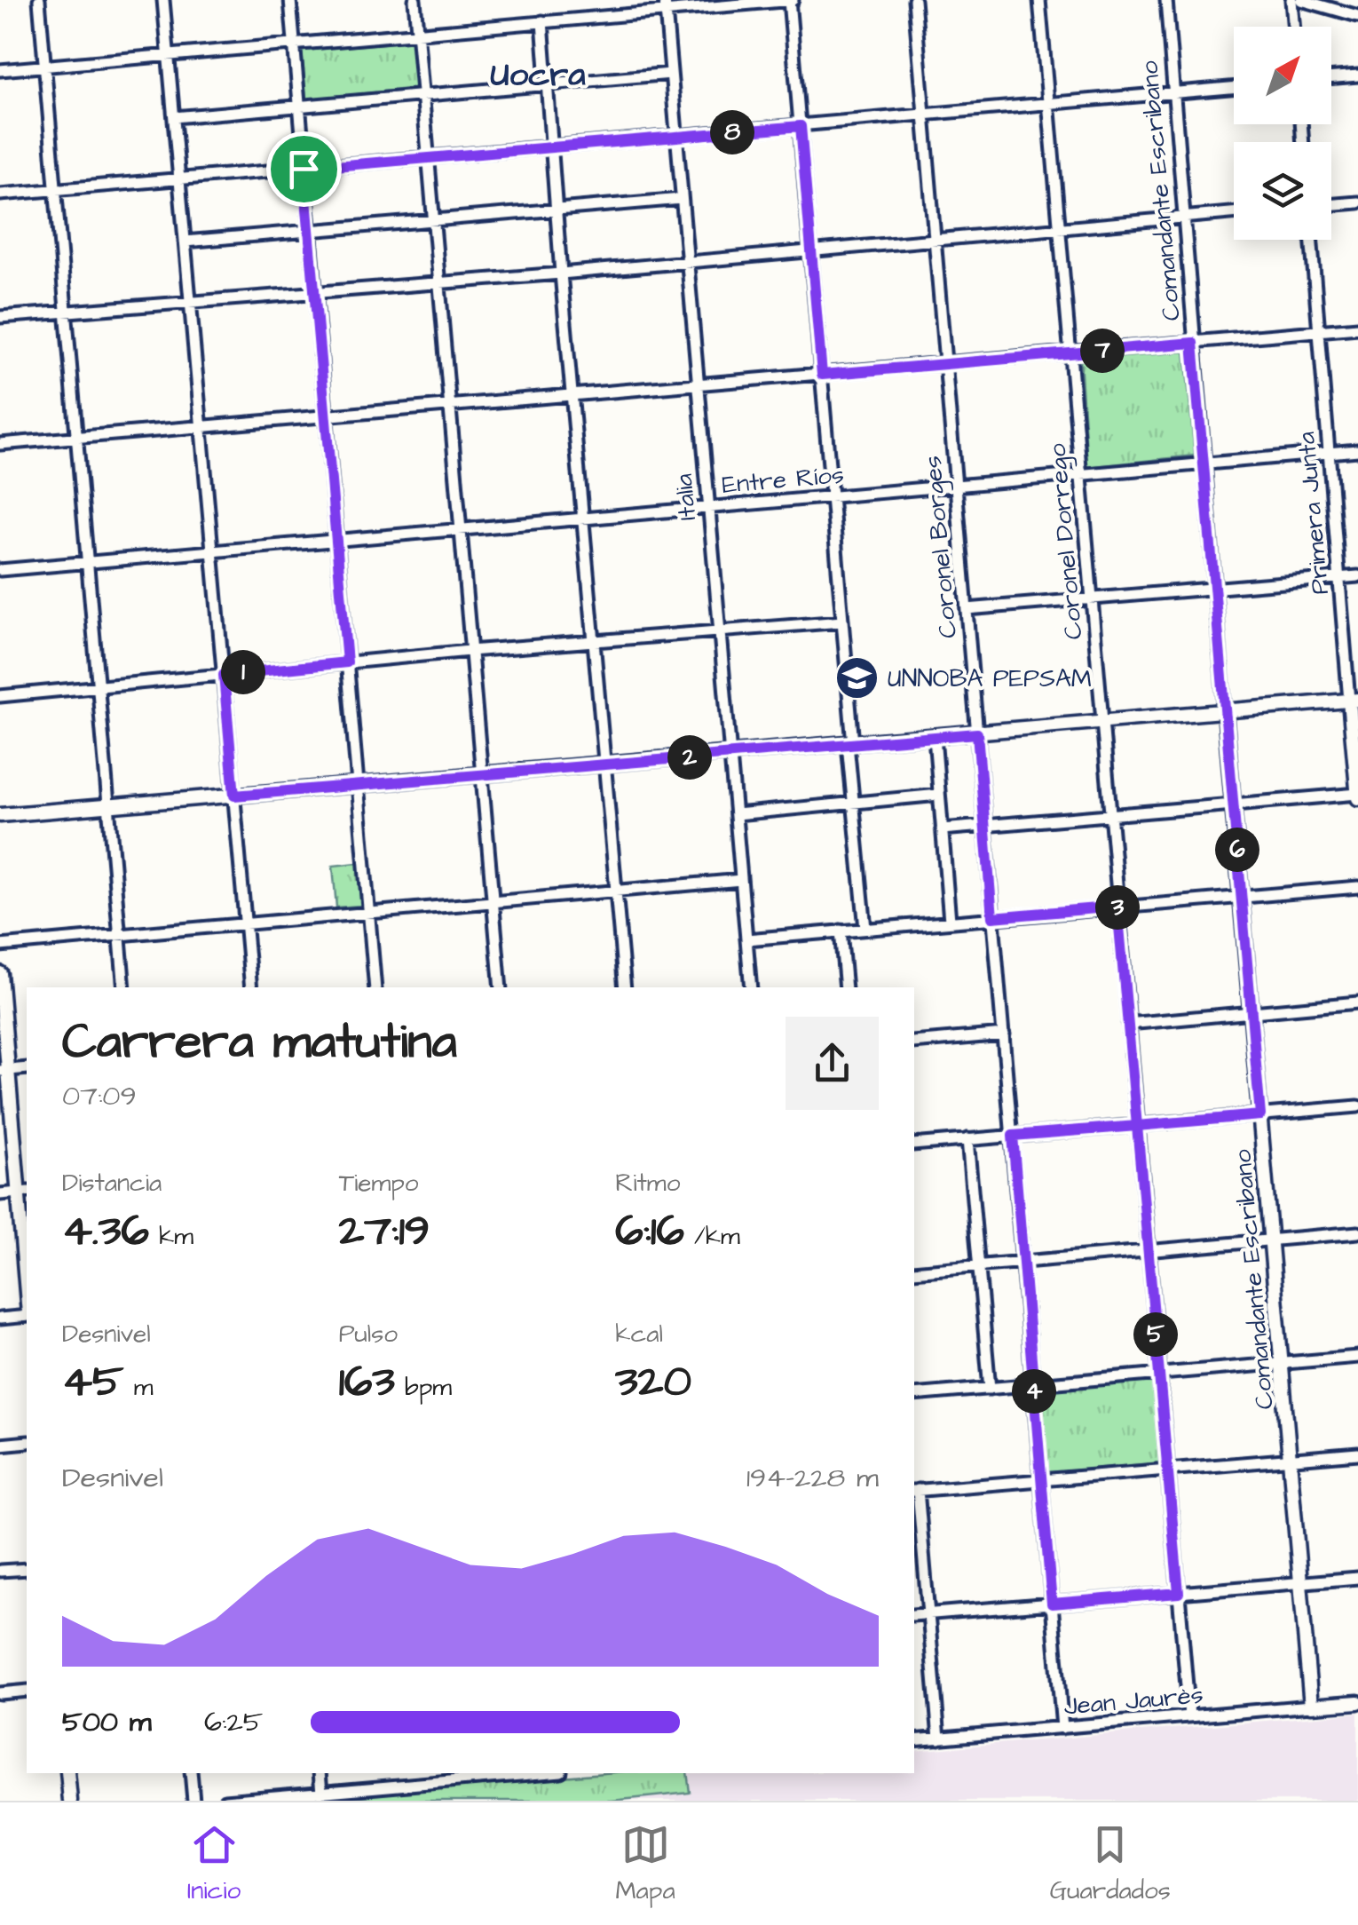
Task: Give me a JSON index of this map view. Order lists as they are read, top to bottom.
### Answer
{
  "streets": {
    "main road": ["Comandante Escribano", "Primera Junta", "Jean Jaurès"],
    "street": [
      "Entre Ríos",
      "Italia",
      "Coronel Dorrego",
      "Coronel Borges"
    ]
  },
  "crossings": [
    ["Comandante Escribano", "Entre Ríos"],
    ["Comandante Escribano", "Jean Jaurès"],
    ["Entre Ríos", "Italia"],
    ["Entre Ríos", "Primera Junta"],
    ["Entre Ríos", "Coronel Dorrego"],
    ["Entre Ríos", "Coronel Borges"],
    ["Coronel Dorrego", "Jean Jaurès"],
    ["Coronel Borges", "Jean Jaurès"]
  ],
  "districts": ["Uocra"],
  "places": {
    "school or university": ["UNNOBA PEPSAM"]
  },
  "north": "top right",
  "page": {
    "pins": [
      "8",
      "7",
      "1",
      "2",
      "6",
      "3",
      "5",
      "4"
    ],
    "heading": ["Carrera matutina", "07:09"],
    "stats": [
      ["Distancia", "4.36 km"],
      ["Tiempo", "27:19"],
      ["Ritmo", "6:16 /km"],
      ["Desnivel", "45 m"],
      ["Pulso", "163 bpm"],
      ["kcal", "320"]
    ],
    "chart": ["Desnivel", "194–228 m"],
    "list": [
      {
        "name": "500 m",
        "note": "6:25"
      }
    ],
    "tabs": ["Inicio", "Mapa", "Guardados"]
  }
}
